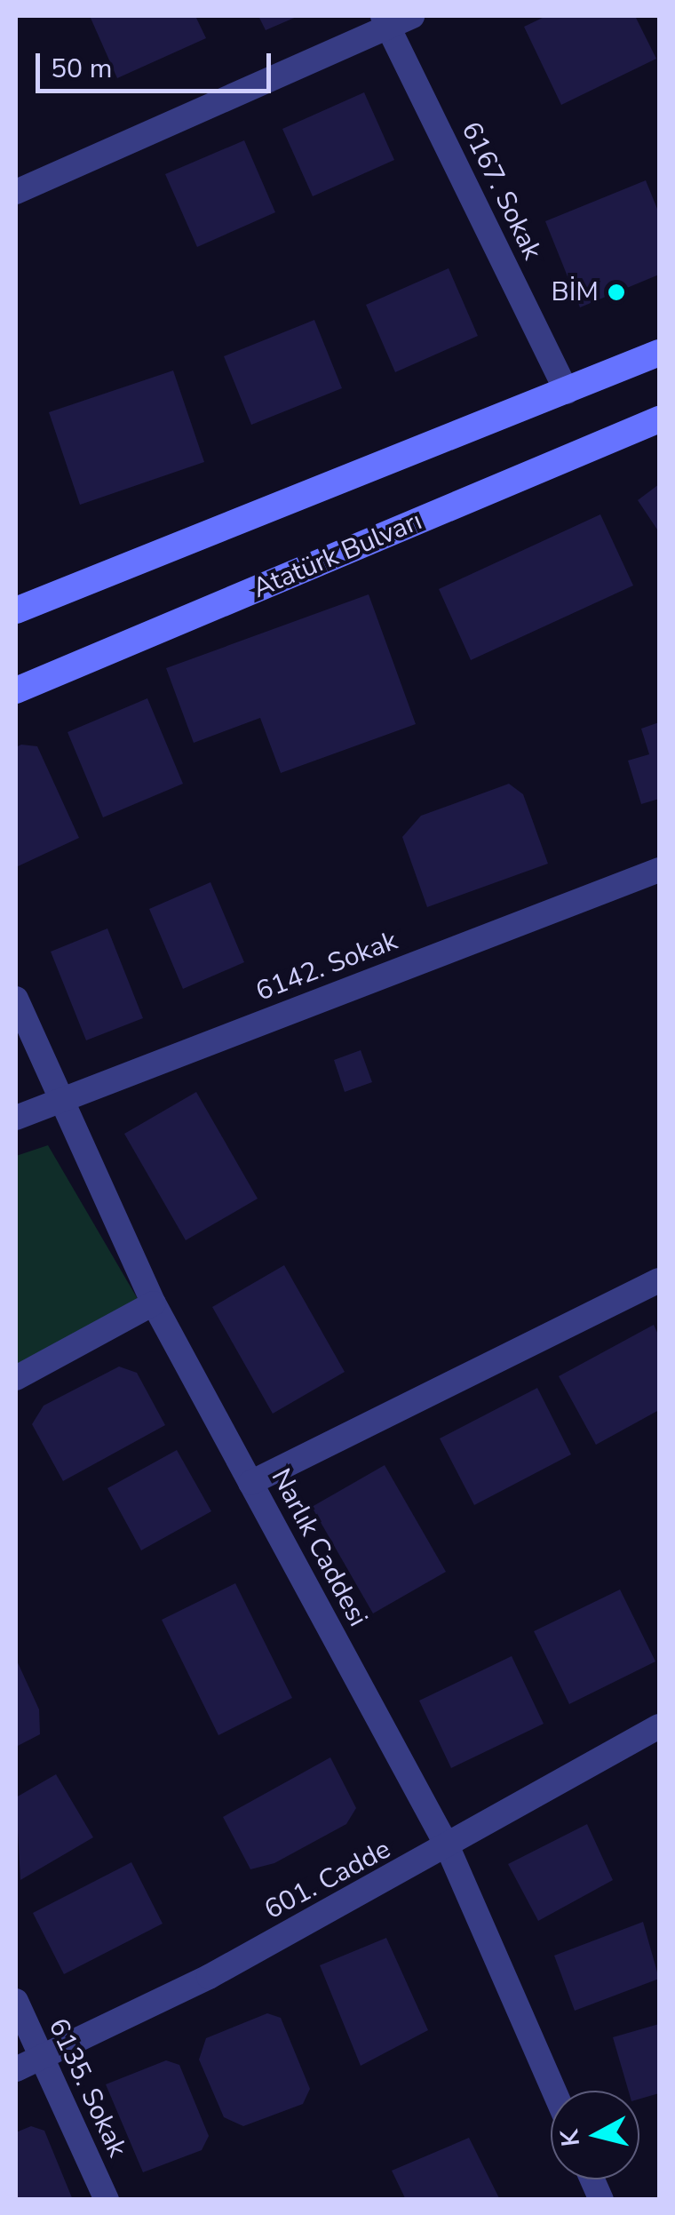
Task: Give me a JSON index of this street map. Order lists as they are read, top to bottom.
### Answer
{
  "streets": {
    "main road": ["Atatürk Bulvarı"],
    "street": [
      "6167. Sokak",
      "6142. Sokak",
      "Narlık Caddesi",
      "601. Cadde",
      "6135. Sokak"
    ]
  },
  "crossings": [
    ["6142. Sokak", "Narlık Caddesi"],
    ["Narlık Caddesi", "601. Cadde"],
    ["601. Cadde", "6135. Sokak"]
  ],
  "places": ["BİM"],
  "scale_bar": "50 m",
  "north": "left"
}
